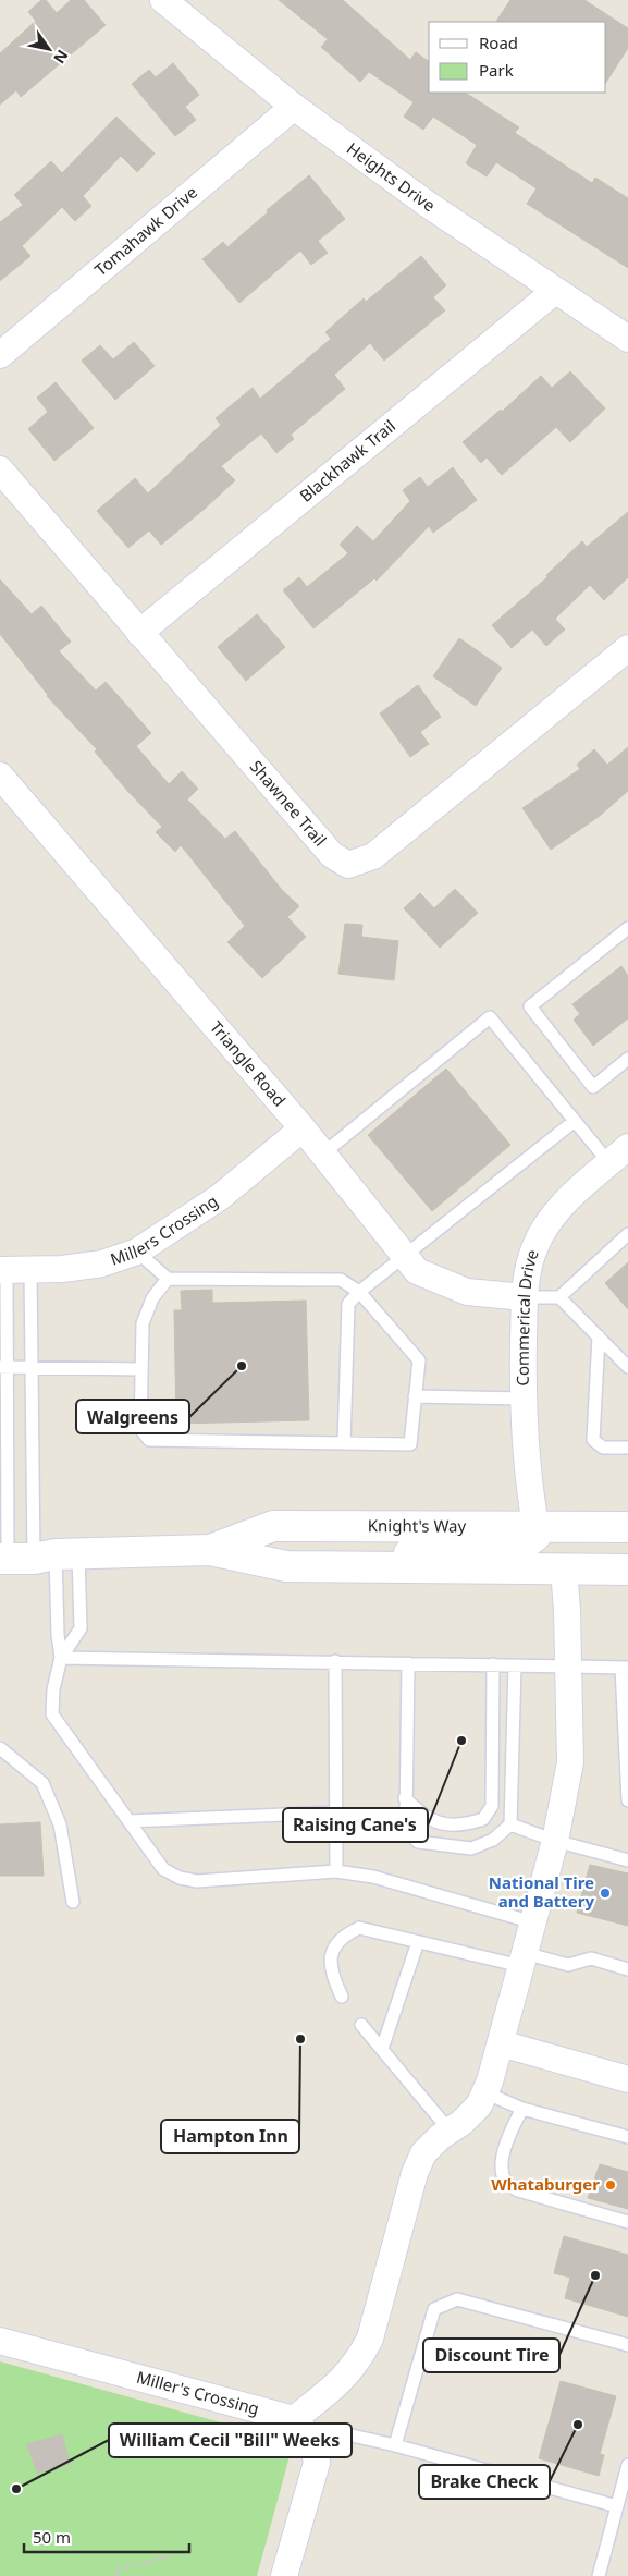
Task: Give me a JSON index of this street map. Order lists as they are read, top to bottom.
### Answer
{
  "streets": {
    "main road": ["Knight's Way"],
    "street": [
      "Heights Drive",
      "Tomahawk Drive",
      "Blackhawk Trail",
      "Shawnee Trail",
      "Triangle Road",
      "Millers Crossing",
      "Commerical Drive",
      "Miller's Crossing"
    ]
  },
  "crossings": [
    ["Heights Drive", "Tomahawk Drive"],
    ["Heights Drive", "Blackhawk Trail"],
    ["Blackhawk Trail", "Shawnee Trail"],
    ["Triangle Road", "Millers Crossing"],
    ["Triangle Road", "Commerical Drive"],
    ["Commerical Drive", "Knight's Way"]
  ],
  "places": [
    "Walgreens",
    "Raising Cane's",
    "National Tire and Battery",
    "Hampton Inn",
    "Whataburger",
    "Discount Tire",
    "Brake Check",
    "William Cecil \"Bill\" Weeks"
  ],
  "legend": ["Road", "Park"],
  "scale_bar": "50 m",
  "north": "bottom right"
}
